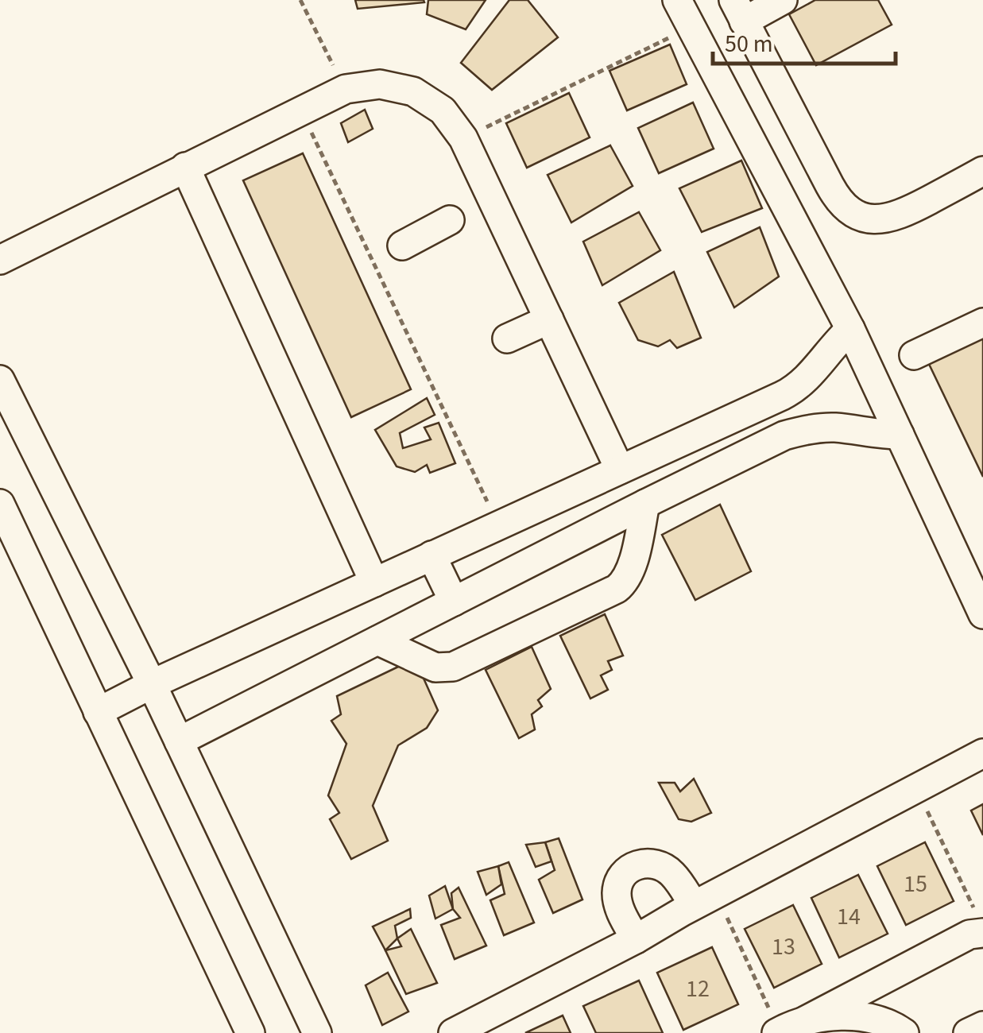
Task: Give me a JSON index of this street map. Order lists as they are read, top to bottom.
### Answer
{
  "house_numbers": [
    "15",
    "14",
    "13",
    "12"
  ],
  "scale_bar": "50 m"
}
